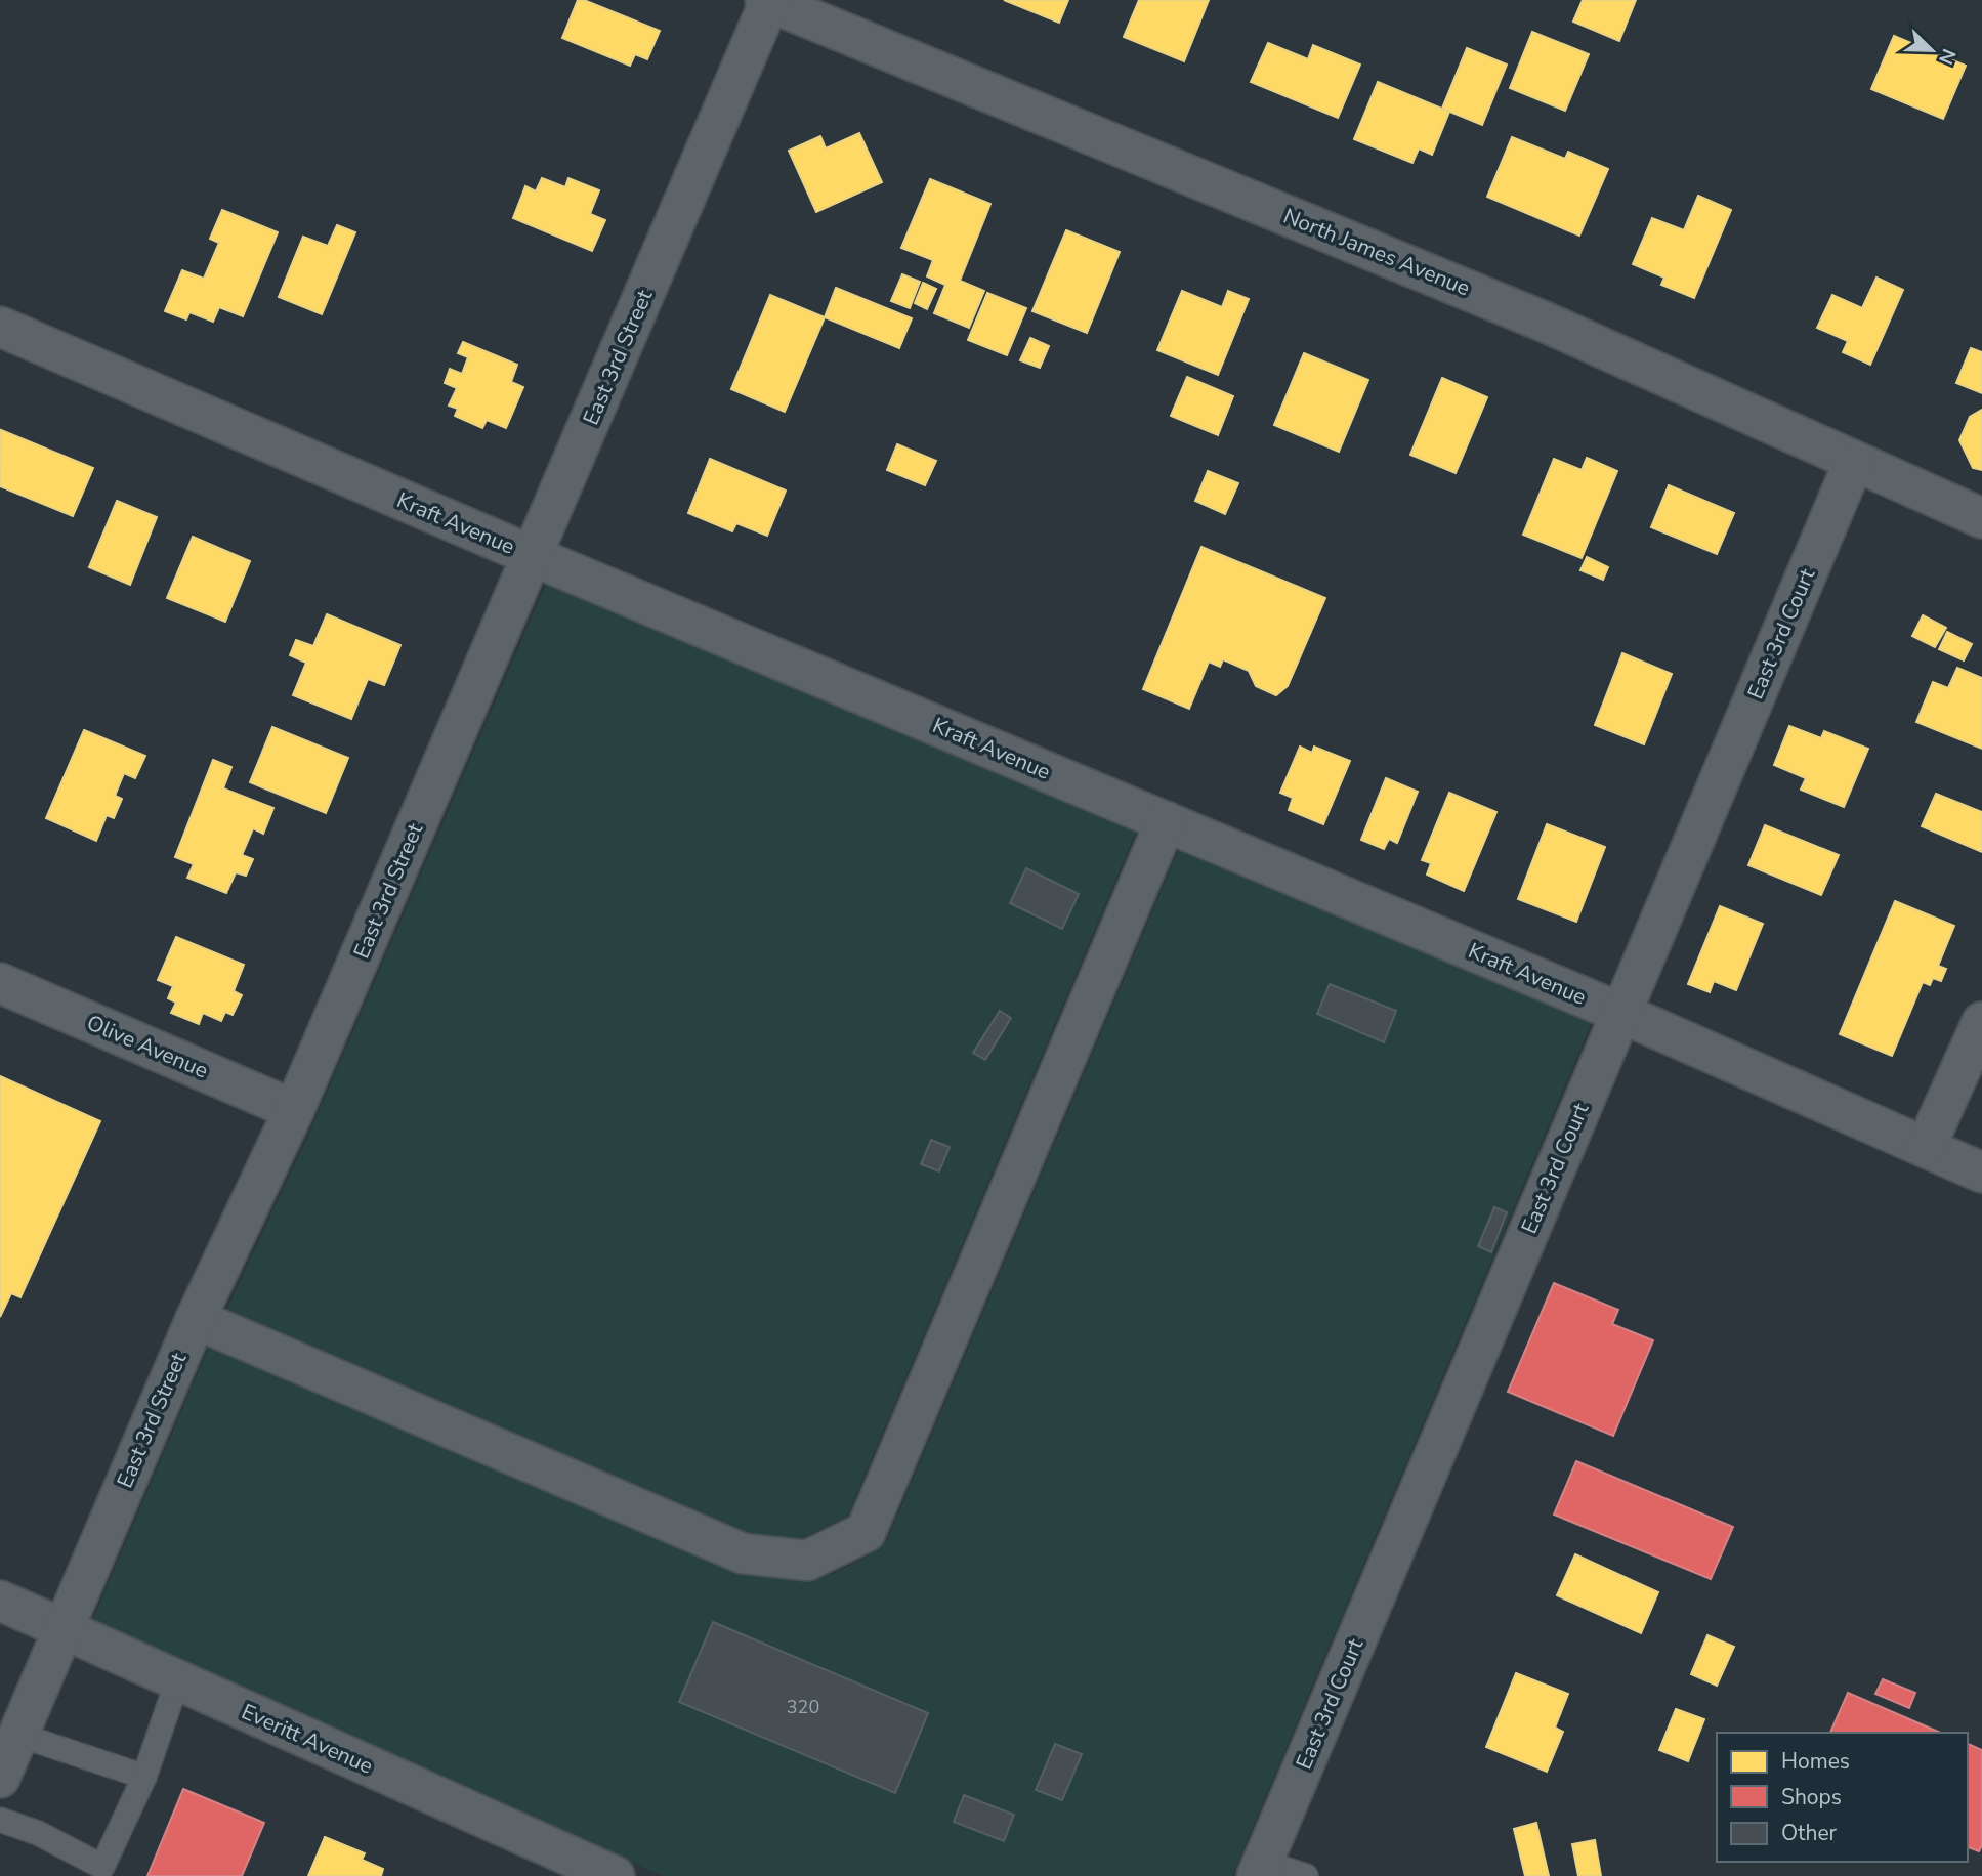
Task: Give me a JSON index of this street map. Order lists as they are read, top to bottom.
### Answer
{
  "streets": {
    "street": [
      "North James Avenue",
      "East 3rd Street",
      "Kraft Avenue",
      "East 3rd Court",
      "Olive Avenue",
      "Everitt Avenue"
    ]
  },
  "crossings": [
    ["North James Avenue", "East 3rd Street"],
    ["North James Avenue", "East 3rd Court"],
    ["East 3rd Street", "Kraft Avenue"],
    ["East 3rd Street", "Olive Avenue"],
    ["East 3rd Street", "Everitt Avenue"],
    ["Kraft Avenue", "East 3rd Court"]
  ],
  "house_numbers": ["320"],
  "legend": ["Homes", "Shops", "Other"],
  "north": "bottom right"
}
